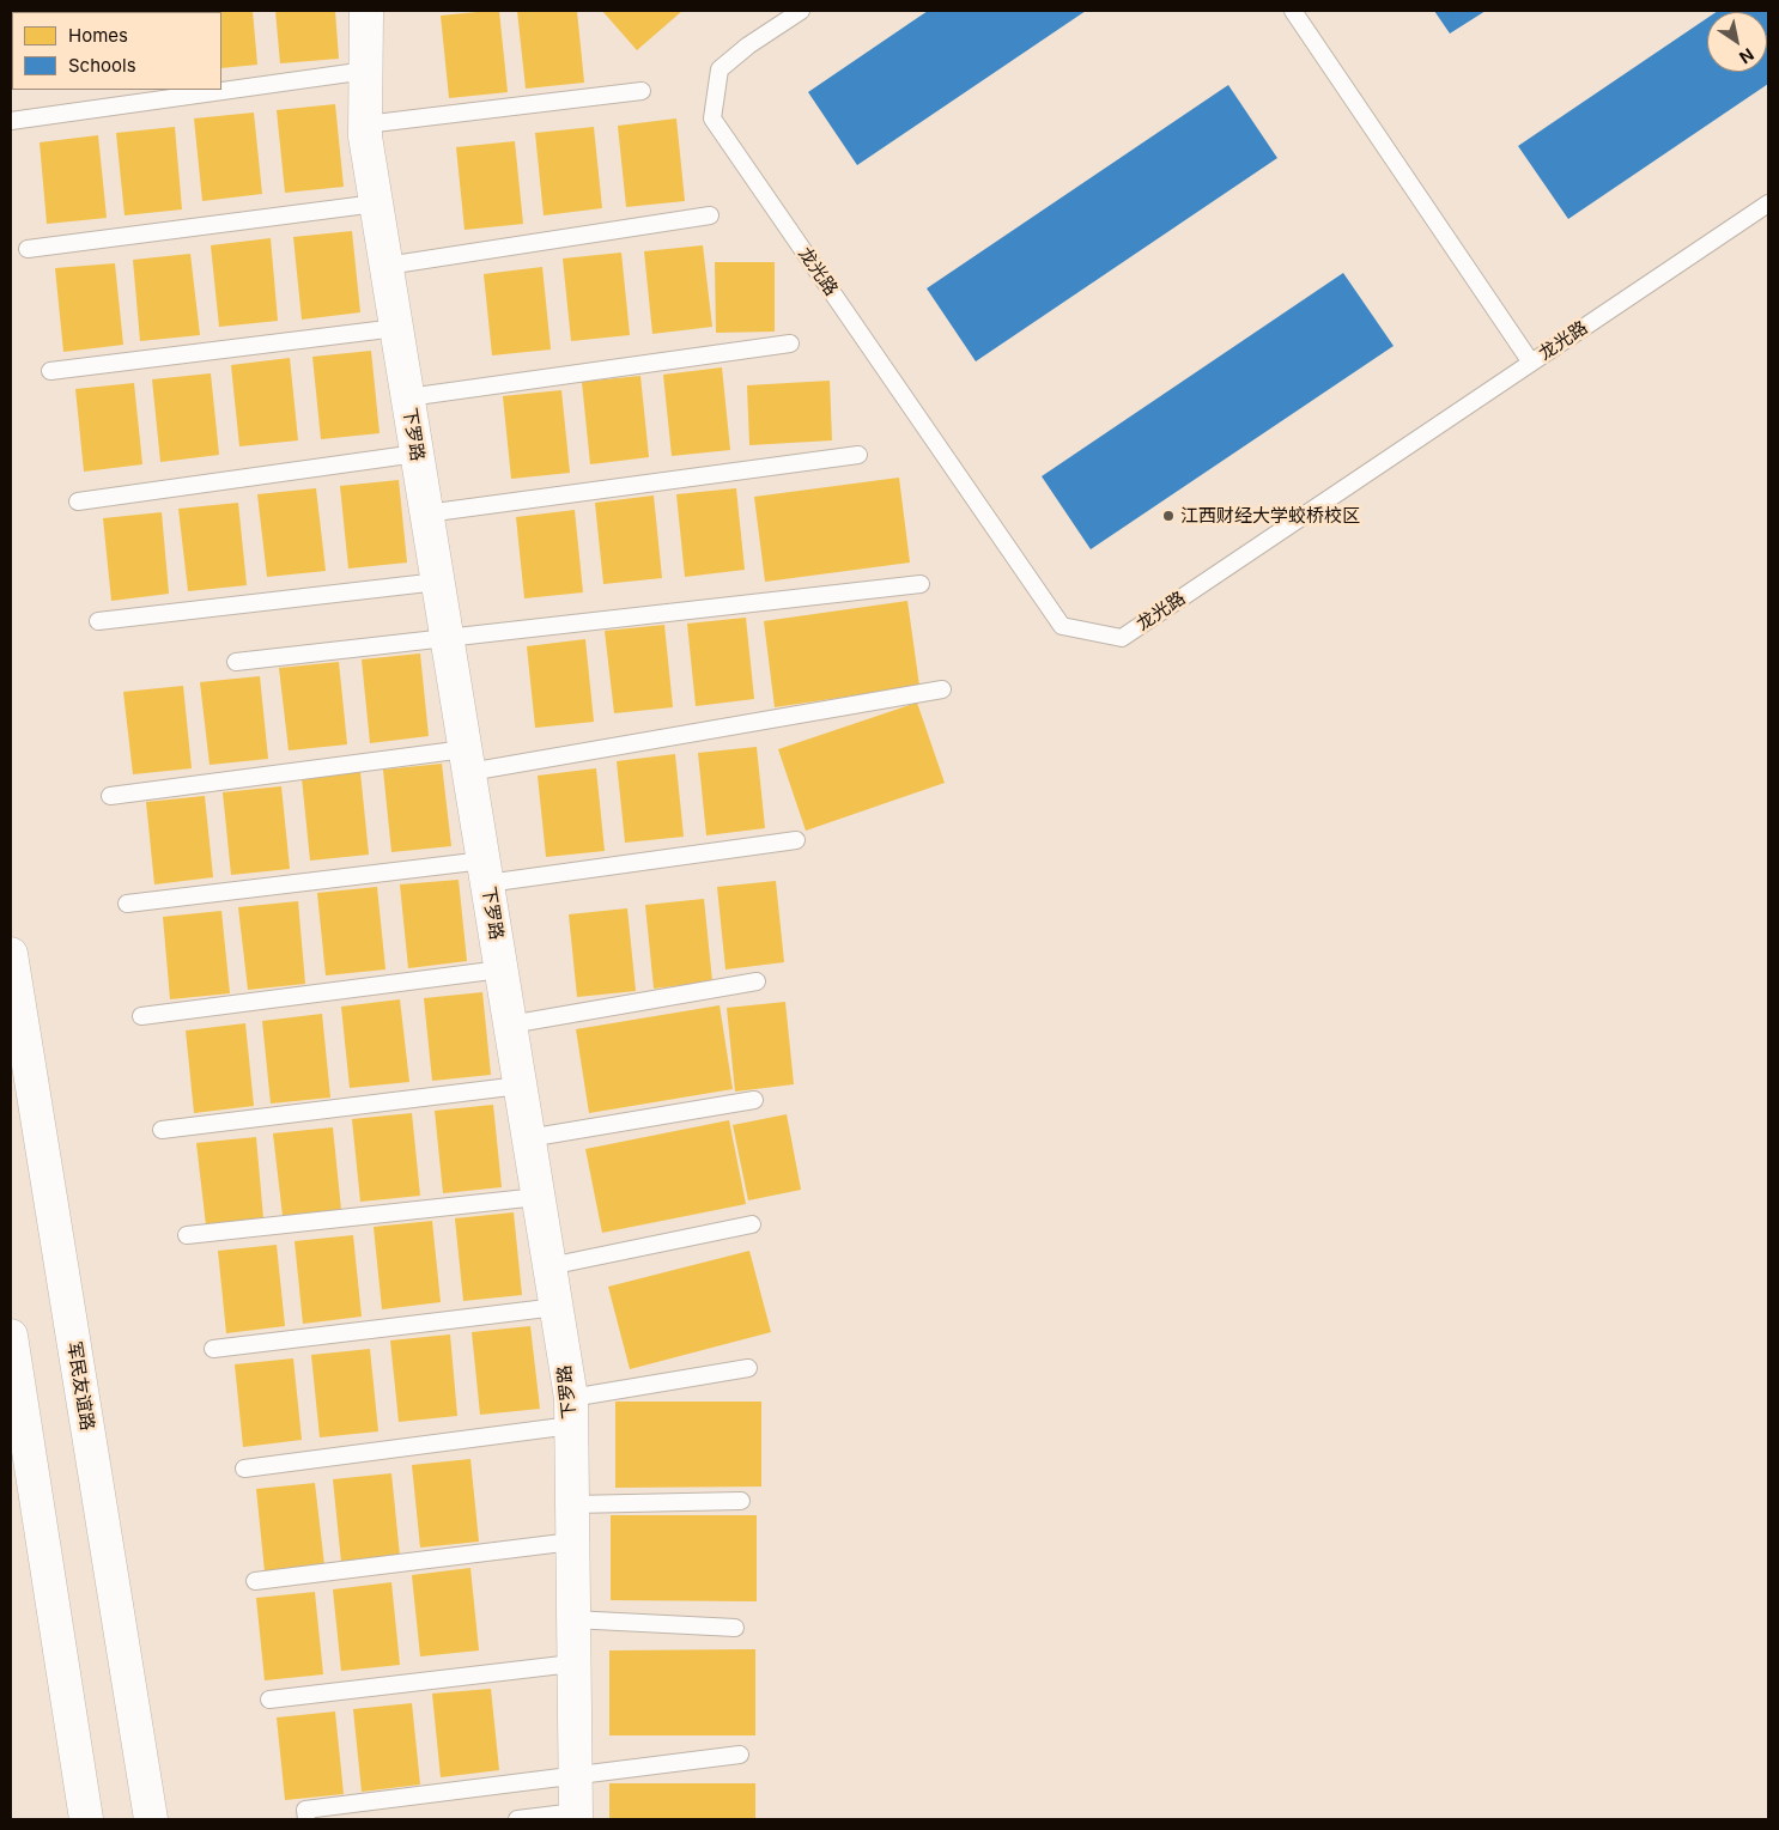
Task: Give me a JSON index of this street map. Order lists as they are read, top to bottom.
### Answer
{
  "streets": {
    "street": ["下罗路", "军民友谊路"],
    "lane": ["龙光路"]
  },
  "places": ["江西财经大学蛟桥校区"],
  "legend": ["Homes", "Schools"],
  "north": "bottom right"
}
